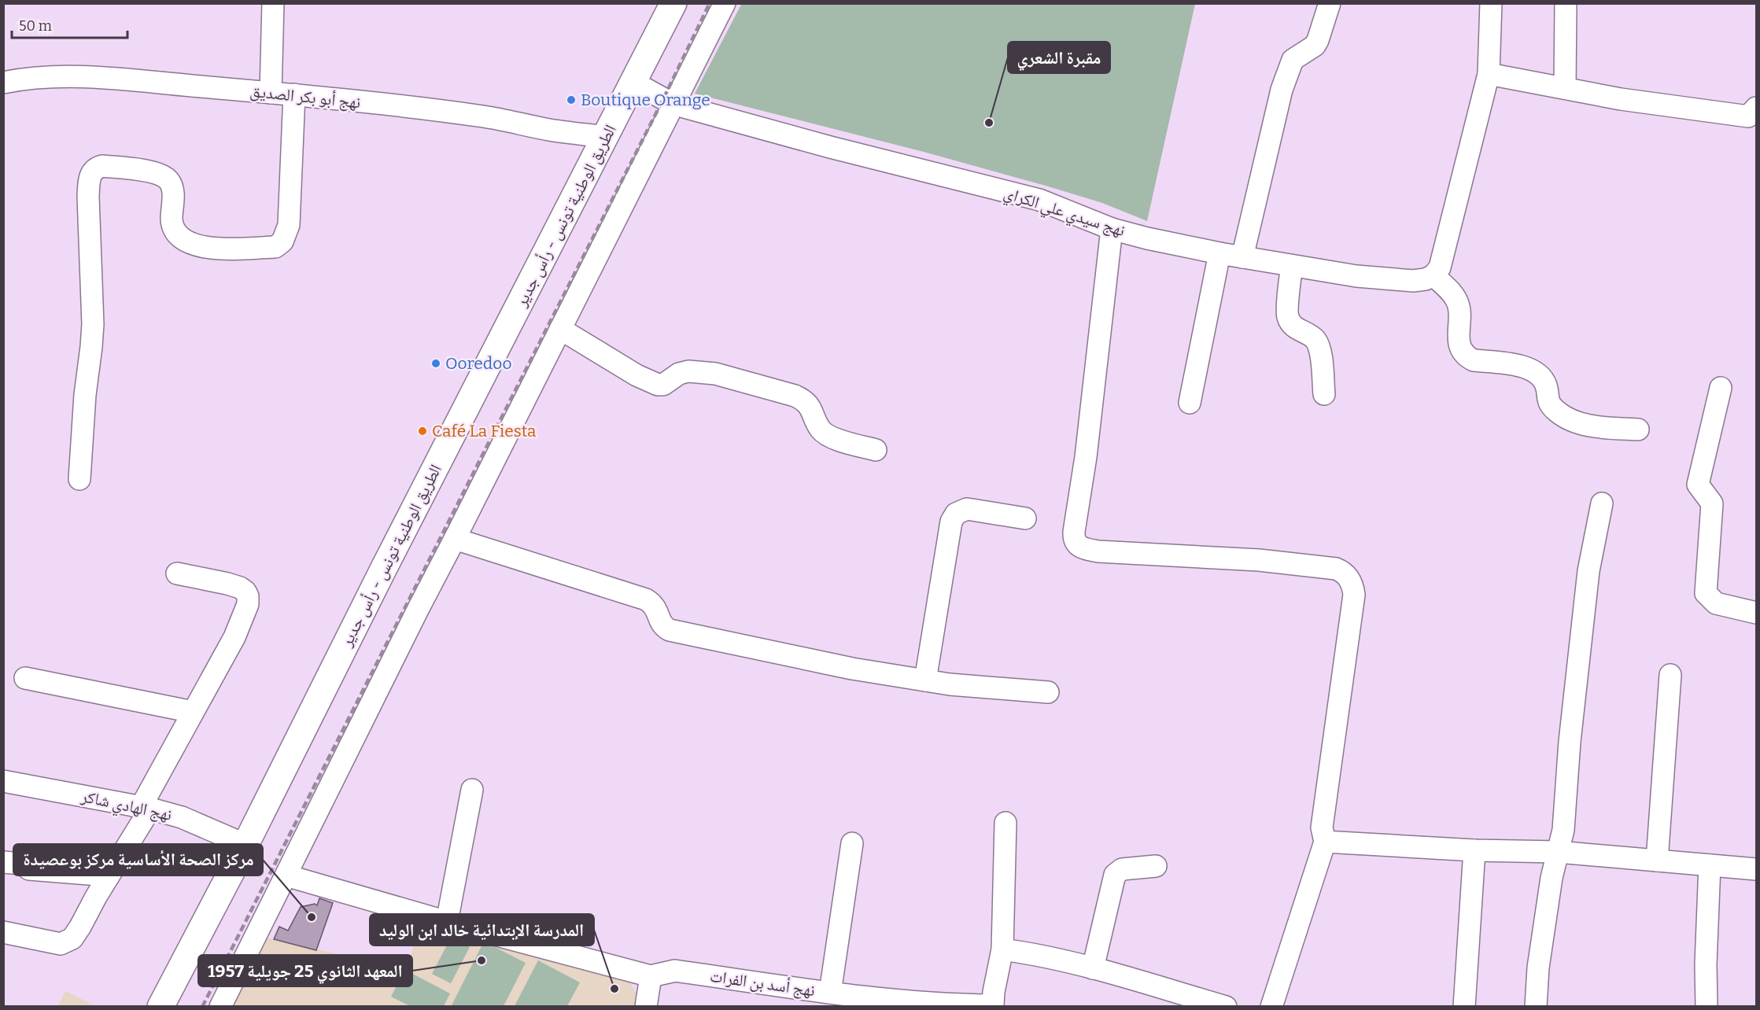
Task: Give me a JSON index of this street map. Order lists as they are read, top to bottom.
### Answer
{
  "streets": {
    "main road": ["الطريق الوطنية تونس - رأس جدير"],
    "street": [
      "نهج أبو بكر الصديق",
      "نهج سيدي علي الكراي",
      "نهج الهادي شاكر",
      "نهج أسد بن الفرات"
    ]
  },
  "crossings": [
    ["نهج أبو بكر الصديق", "الطريق الوطنية تونس - رأس جدير"],
    ["نهج سيدي علي الكراي", "الطريق الوطنية تونس - رأس جدير"],
    ["الطريق الوطنية تونس - رأس جدير", "نهج الهادي شاكر"]
  ],
  "places": [
    "Boutique Orange",
    "مقبرة الشعري",
    "Ooredoo",
    "Café La Fiesta",
    "مركز الصحة الأساسية مركز بوعصيدة",
    "المعهد الثانوي 25 جويلية 1957",
    "المدرسة الإبتدائية خالد ابن الوليد"
  ],
  "scale_bar": "50 m"
}
